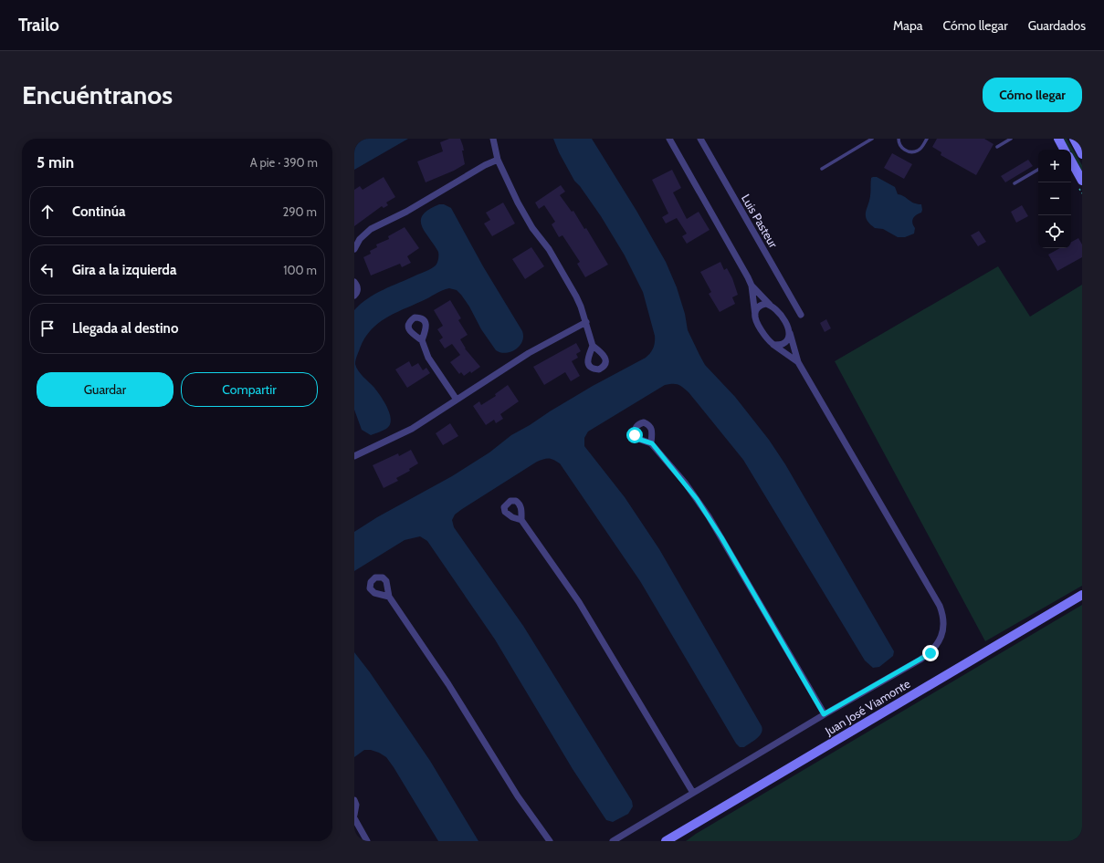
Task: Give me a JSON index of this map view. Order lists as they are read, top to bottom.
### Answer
{
  "streets": {
    "street": ["Luis Pasteur", "Juan José Viamonte"]
  },
  "page": {
    "header": "Trailo",
    "nav": ["Mapa", "Cómo llegar", "Guardados"],
    "buttons": [
      "Cómo llegar",
      ["Guardar", "Compartir"]
    ],
    "title": "Encuéntranos",
    "heading": ["5 min", "A pie · 390 m"],
    "map_buttons": ["+", "−"],
    "list": [
      ["Continúa", "290 m"],
      ["Gira a la izquierda", "100 m"],
      "Llegada al destino"
    ]
  }
}
